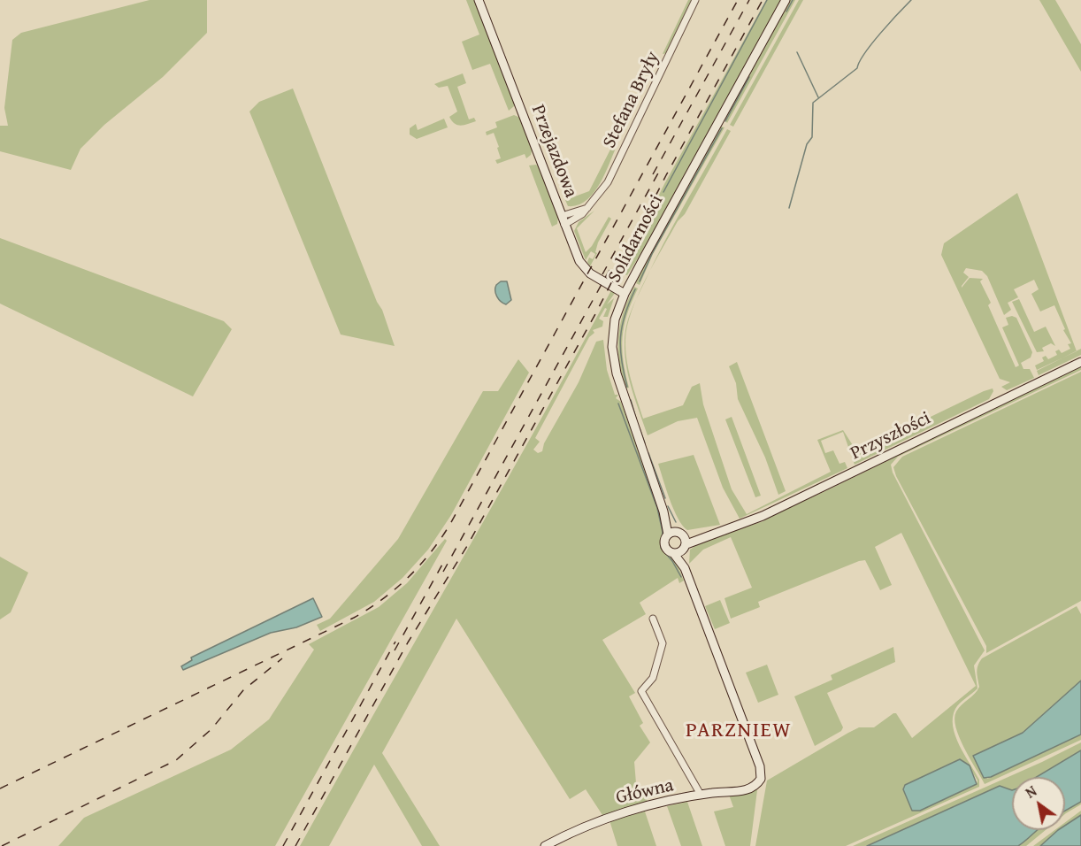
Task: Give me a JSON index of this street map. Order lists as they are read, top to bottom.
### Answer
{
  "streets": {
    "street": [
      "Stefana Bryły",
      "Przejazdowa",
      "Solidarności",
      "Przyszłości",
      "Główna"
    ]
  },
  "crossings": [
    ["Stefana Bryły", "Przejazdowa"],
    ["Przejazdowa", "Solidarności"],
    ["Solidarności", "Przyszłości"],
    ["Przyszłości", "Główna"]
  ],
  "districts": ["PARZNIEW"],
  "north": "top left"
}
